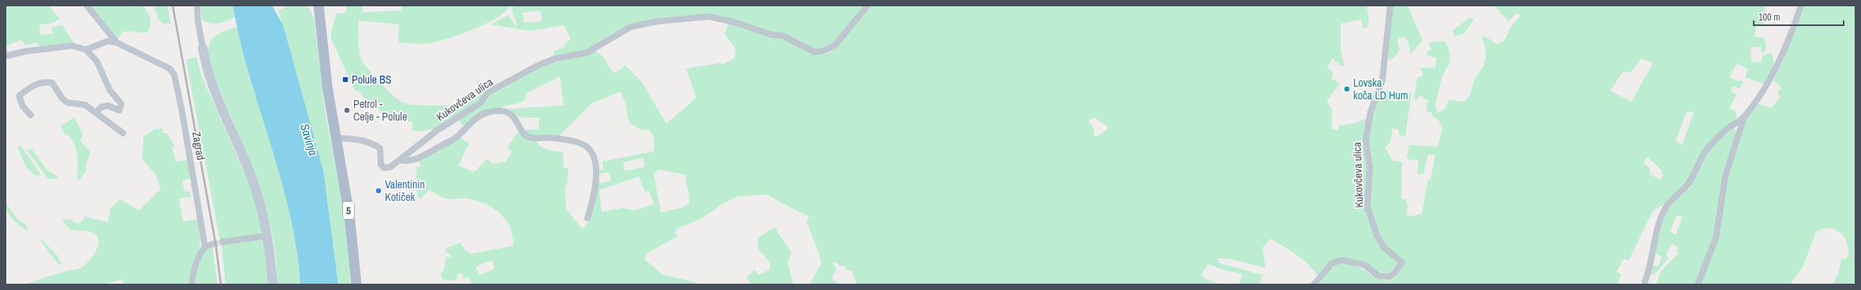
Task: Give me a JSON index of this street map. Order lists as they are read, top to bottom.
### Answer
{
  "streets": {
    "main road": ["5"],
    "street": ["Kukovčeva ulica", "Zagrad"]
  },
  "crossings": [
    ["Kukovčeva ulica", "5"]
  ],
  "water": ["Savinja"],
  "places": {
    "transit": ["Polule BS"],
    "other": ["Lovska koča LD Hum", "Petrol - Celje - Polule", "Valentinin Kotiček"]
  },
  "scale_bar": "100 m"
}
